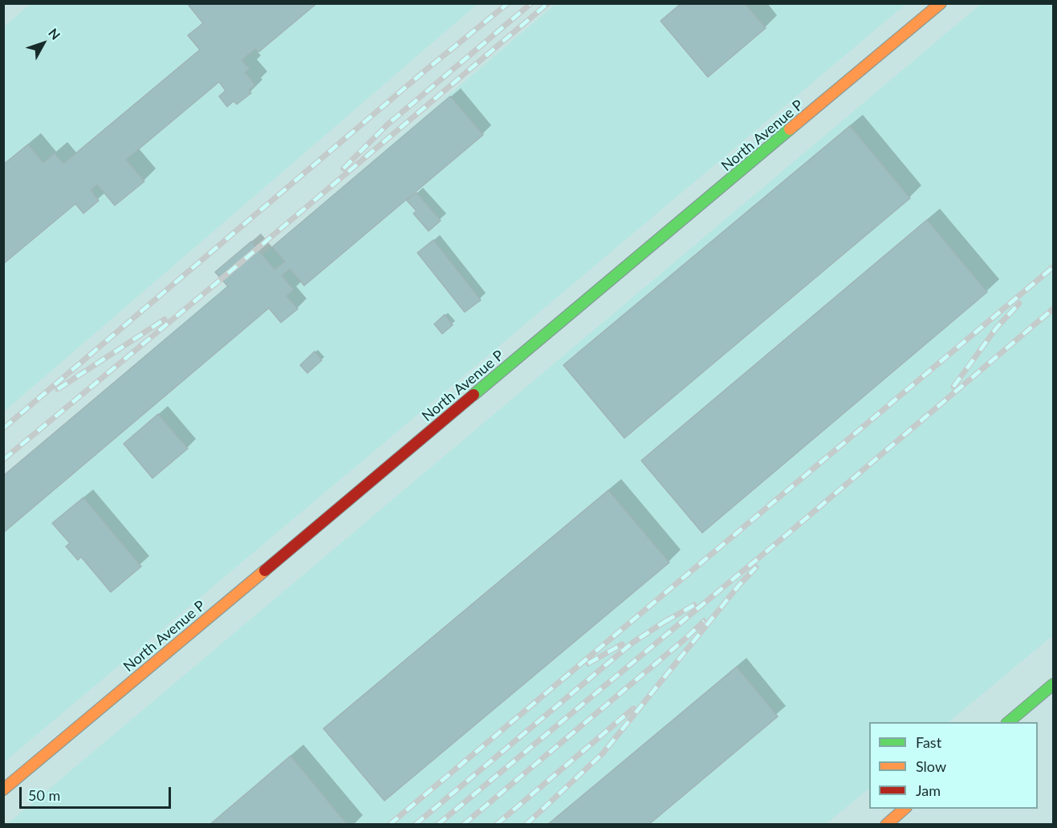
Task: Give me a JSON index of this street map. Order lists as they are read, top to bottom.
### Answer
{
  "streets": {
    "street": ["North Avenue P"]
  },
  "legend": ["Fast", "Slow", "Jam"],
  "scale_bar": "50 m",
  "north": "top right"
}
